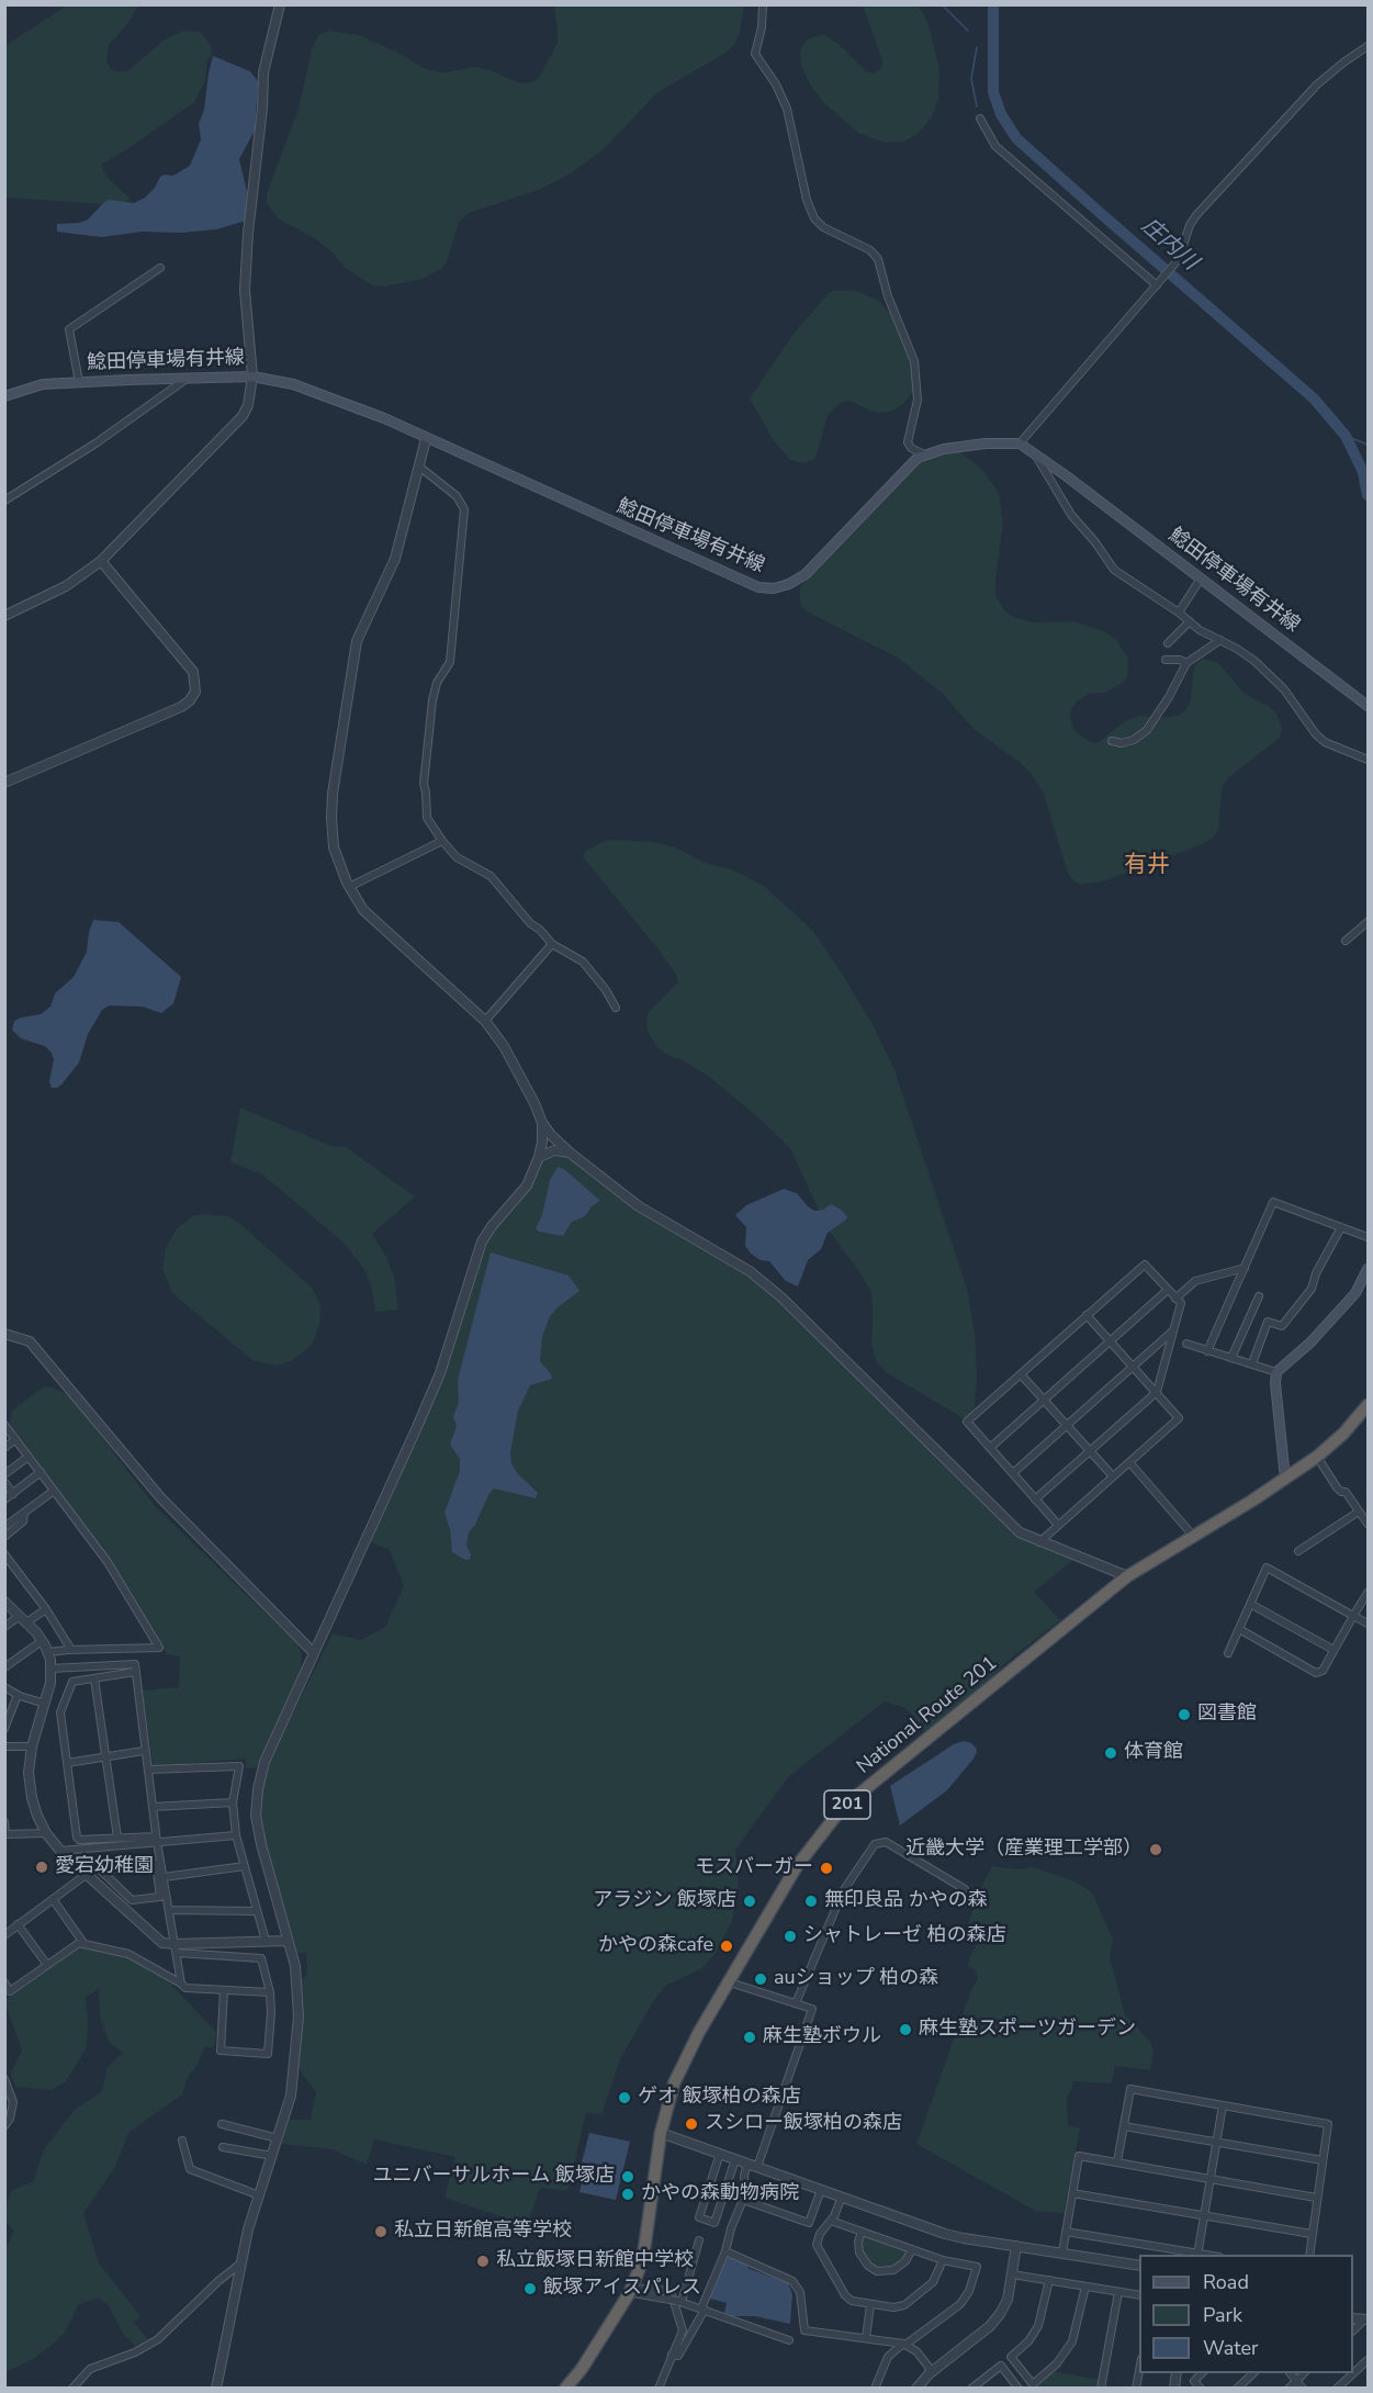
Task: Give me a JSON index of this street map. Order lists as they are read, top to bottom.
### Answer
{
  "streets": {
    "highway": ["National Route 201", "201"],
    "main road": ["鯰田停車場有井線"]
  },
  "districts": ["有井"],
  "water": ["庄内川"],
  "places": [
    "図書館",
    "体育館",
    "近畿大学（産業理工学部）",
    "愛宕幼稚園",
    "モスバーガー",
    "アラジン 飯塚店",
    "無印良品 かやの森",
    "シャトレーゼ 柏の森店",
    "かやの森cafe",
    "auショップ 柏の森",
    "麻生塾スポーツガーデン",
    "麻生塾ボウル",
    "ゲオ 飯塚柏の森店",
    "スシロー飯塚柏の森店",
    "ユニバーサルホーム 飯塚店",
    "かやの森動物病院",
    "私立日新館高等学校",
    "私立飯塚日新館中学校",
    "飯塚アイスパレス"
  ],
  "legend": ["Road", "Park", "Water"]
}
